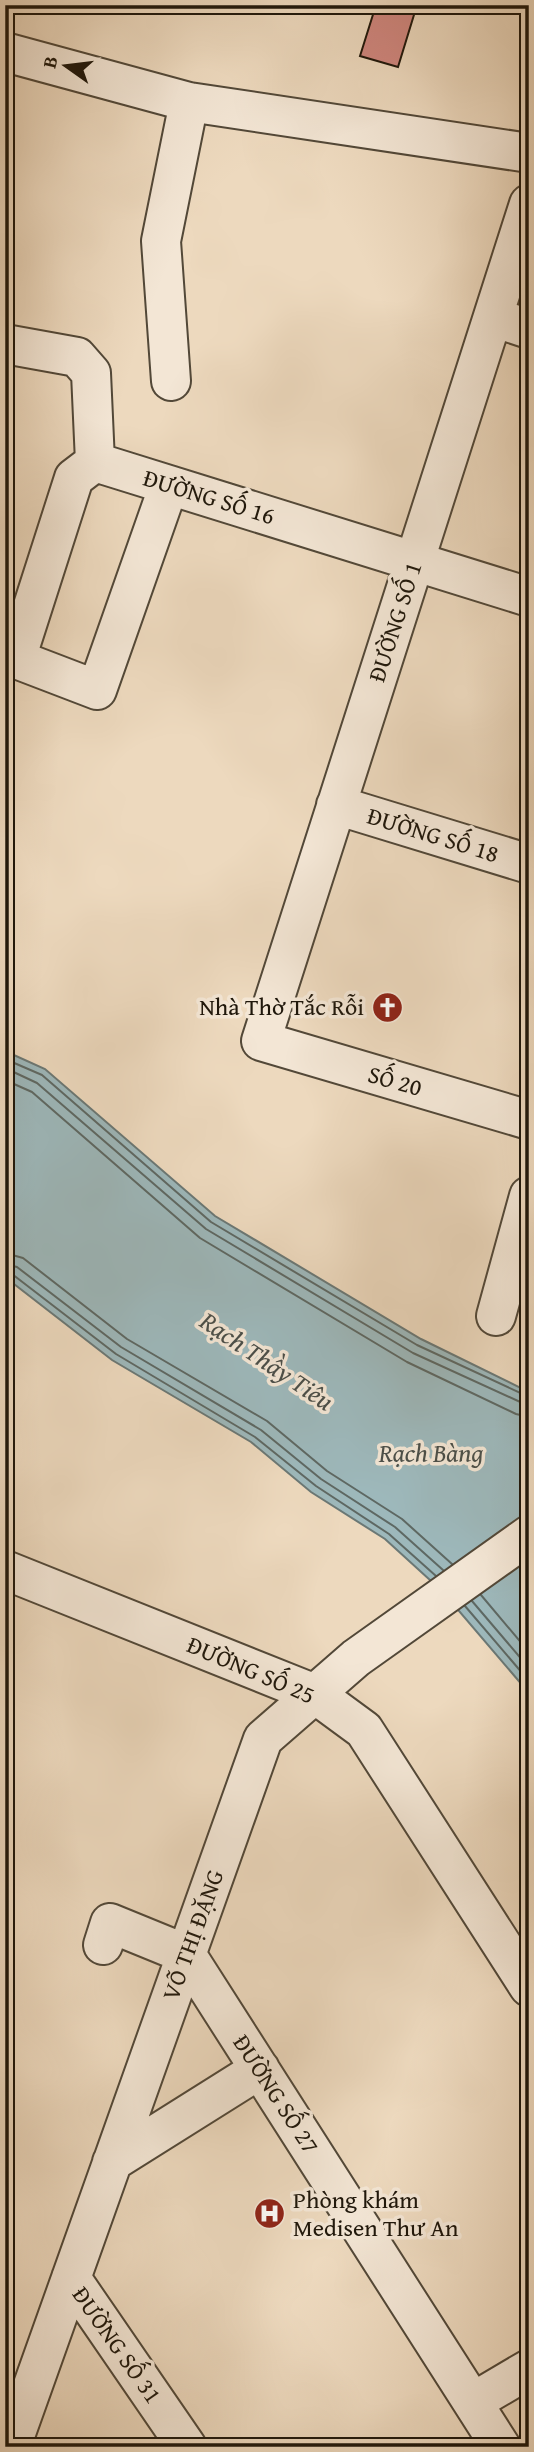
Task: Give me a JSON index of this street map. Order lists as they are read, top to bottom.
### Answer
{
  "streets": {
    "street": [
      "ĐƯỜNG SỐ 16",
      "ĐƯỜNG SỐ 1",
      "ĐƯỜNG SỐ 18",
      "SỐ 20",
      "ĐƯỜNG SỐ 25",
      "VÕ THỊ ĐẶNG",
      "ĐƯỜNG SỐ 27",
      "ĐƯỜNG SỐ 31"
    ]
  },
  "crossings": [
    ["ĐƯỜNG SỐ 16", "ĐƯỜNG SỐ 1"],
    ["ĐƯỜNG SỐ 1", "ĐƯỜNG SỐ 18"],
    ["ĐƯỜNG SỐ 1", "SỐ 20"],
    ["ĐƯỜNG SỐ 25", "VÕ THỊ ĐẶNG"],
    ["VÕ THỊ ĐẶNG", "ĐƯỜNG SỐ 27"],
    ["VÕ THỊ ĐẶNG", "ĐƯỜNG SỐ 31"]
  ],
  "water": ["Rạch Thầy Tiêu", "Rạch Bàng"],
  "places": {
    "church": ["Nhà Thờ Tắc Rỗi"],
    "hospital": ["Phòng khám Medisen Thư An"]
  },
  "north": "left"
}
